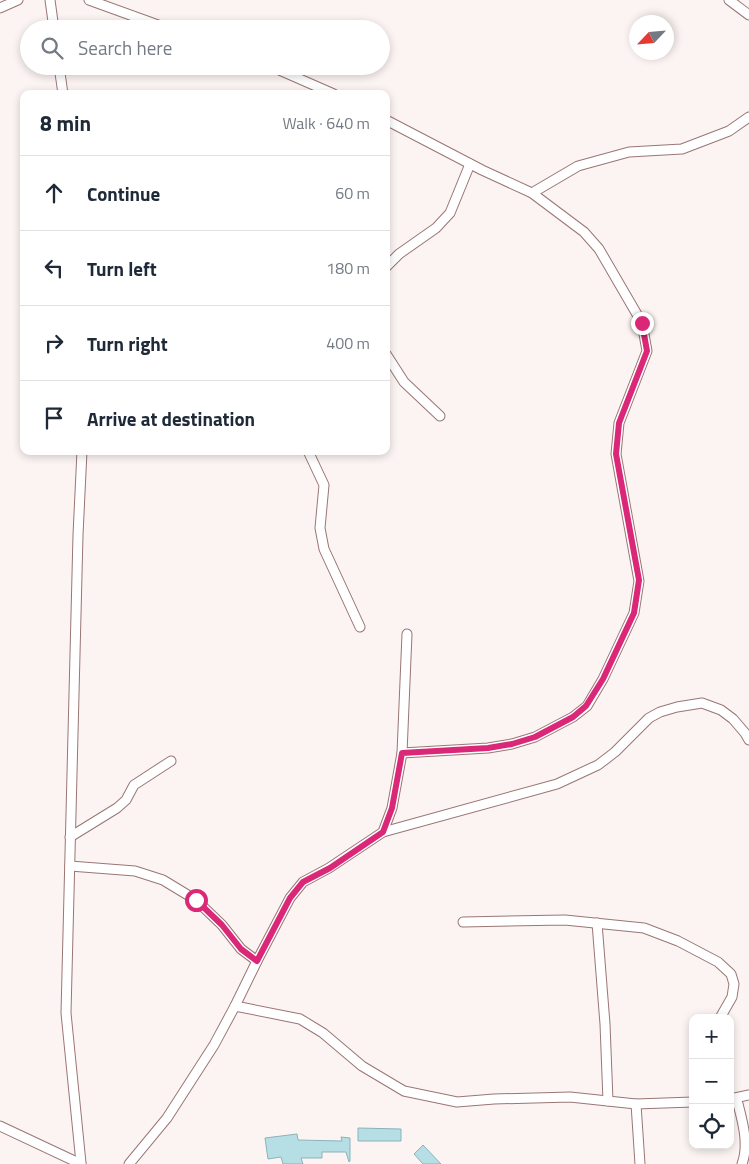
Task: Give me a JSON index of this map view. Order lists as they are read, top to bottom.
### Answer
{
  "north": "bottom left",
  "page": {
    "search": "Search here",
    "heading": ["8 min", "Walk · 640 m"],
    "list": [
      ["Continue", "60 m"],
      ["Turn left", "180 m"],
      ["Turn right", "400 m"],
      "Arrive at destination"
    ],
    "map_buttons": ["+", "−"]
  }
}
